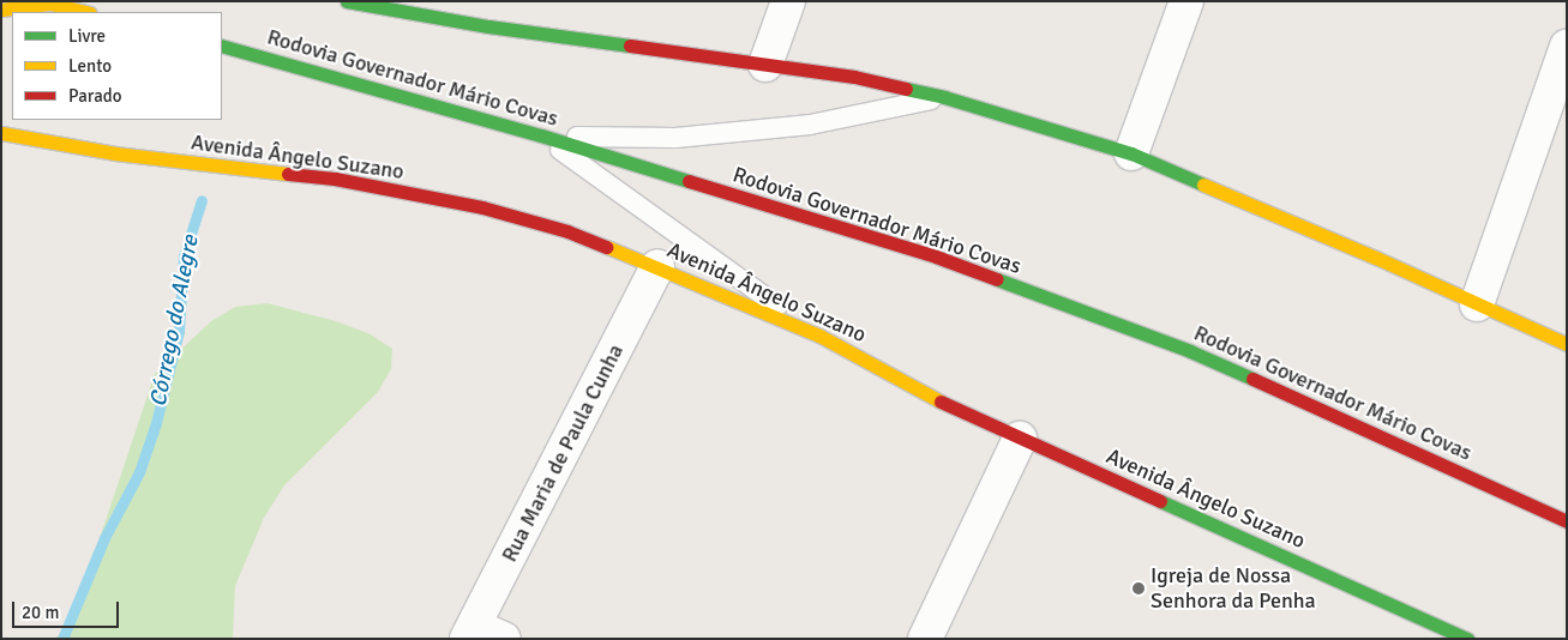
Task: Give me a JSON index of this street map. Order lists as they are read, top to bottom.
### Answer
{
  "streets": {
    "main road": ["Rodovia Governador Mário Covas", "Avenida Ângelo Suzano"],
    "street": ["Rua Maria de Paula Cunha"]
  },
  "crossings": [
    ["Avenida Ângelo Suzano", "Rua Maria de Paula Cunha"]
  ],
  "water": ["Córrego do Alegre"],
  "places": ["Igreja de Nossa Senhora da Penha"],
  "legend": ["Livre", "Lento", "Parado"],
  "scale_bar": "20 m"
}
